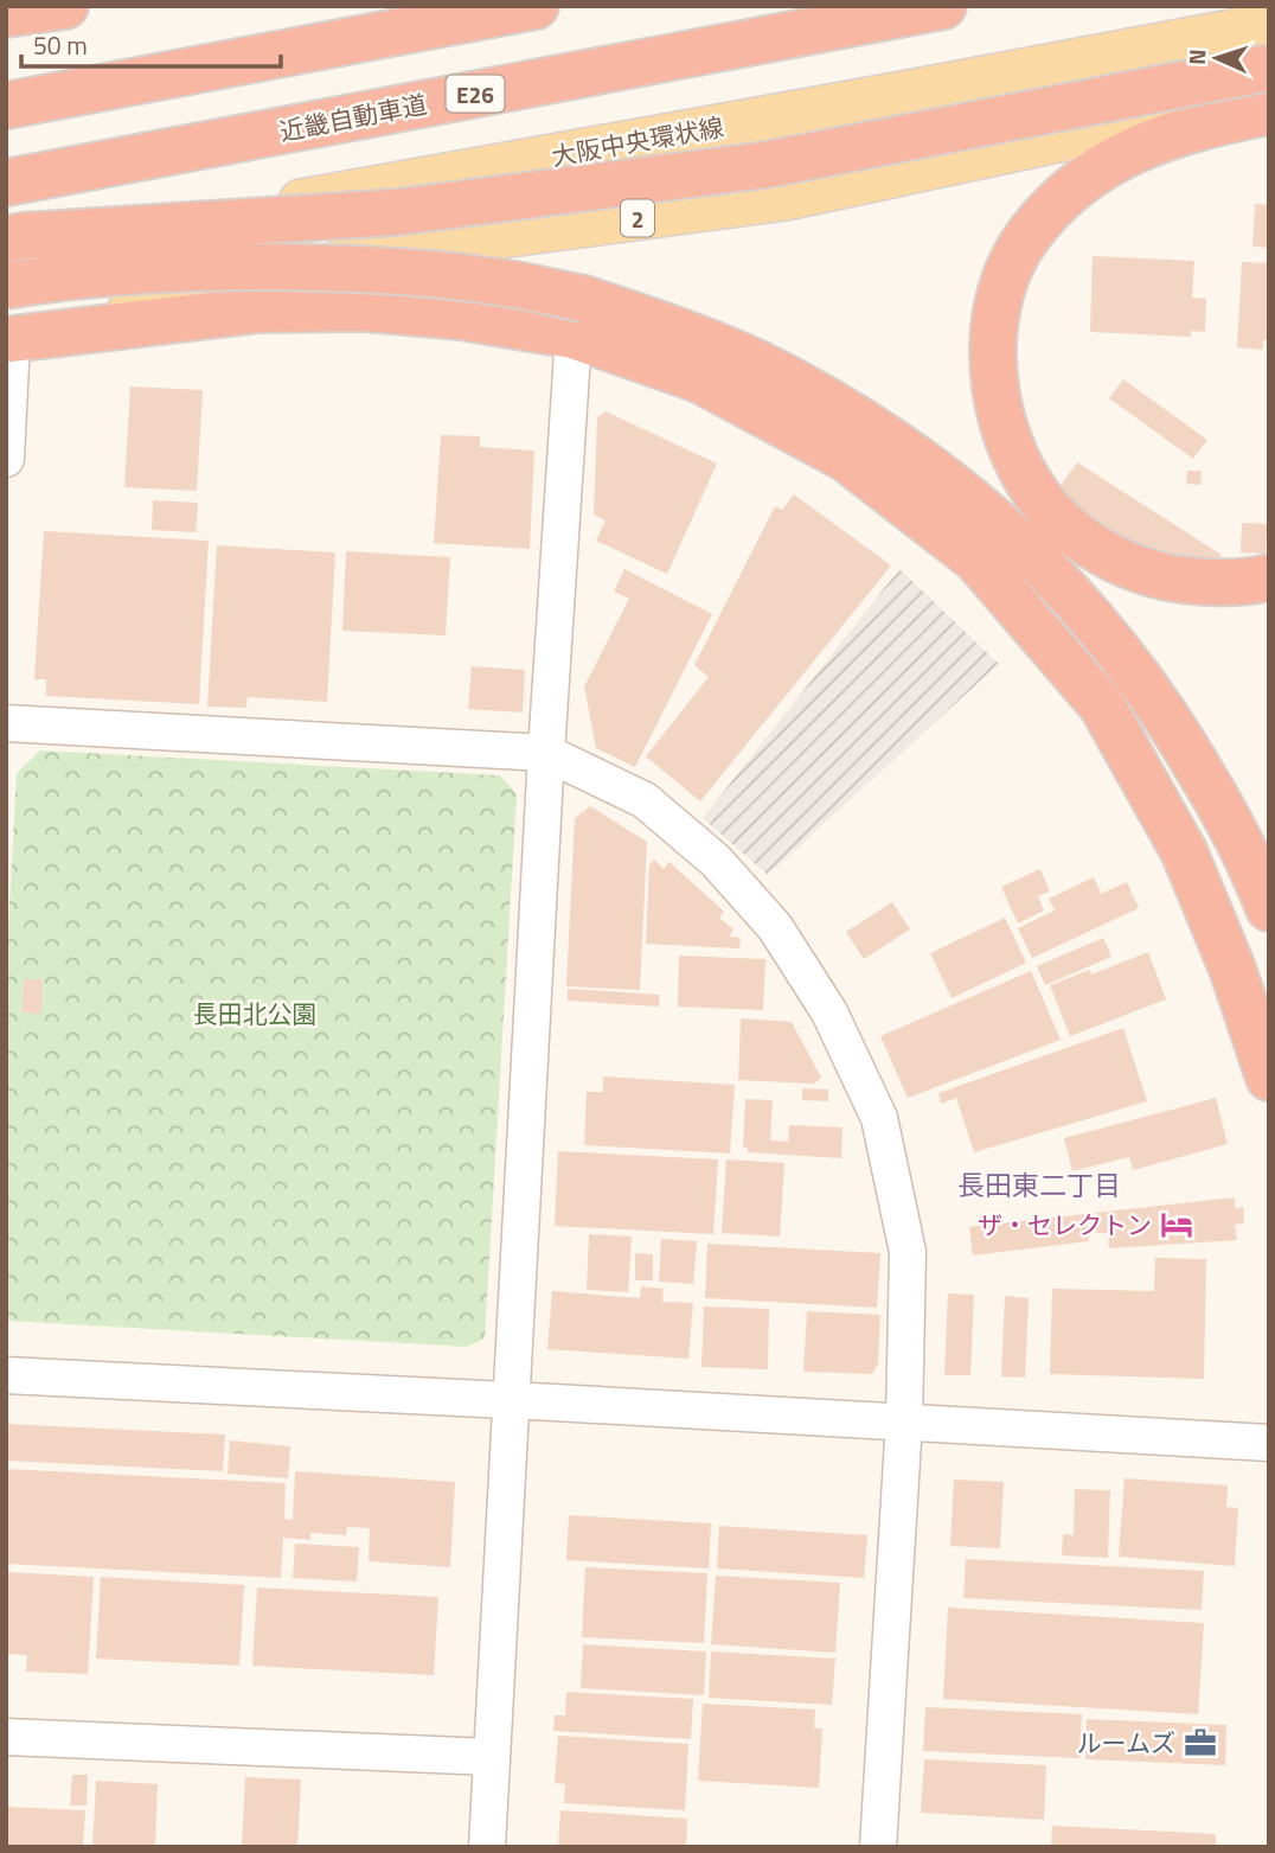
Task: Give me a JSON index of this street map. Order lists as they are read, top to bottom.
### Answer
{
  "streets": {
    "highway": ["E26", "近畿自動車道"],
    "main road": ["大阪中央環状線", "2"]
  },
  "districts": ["長田東二丁目"],
  "parks": ["長田北公園"],
  "places": {
    "hotel": ["ザ・セレクトン"],
    "office": ["ルームズ"]
  },
  "scale_bar": "50 m",
  "north": "left"
}
